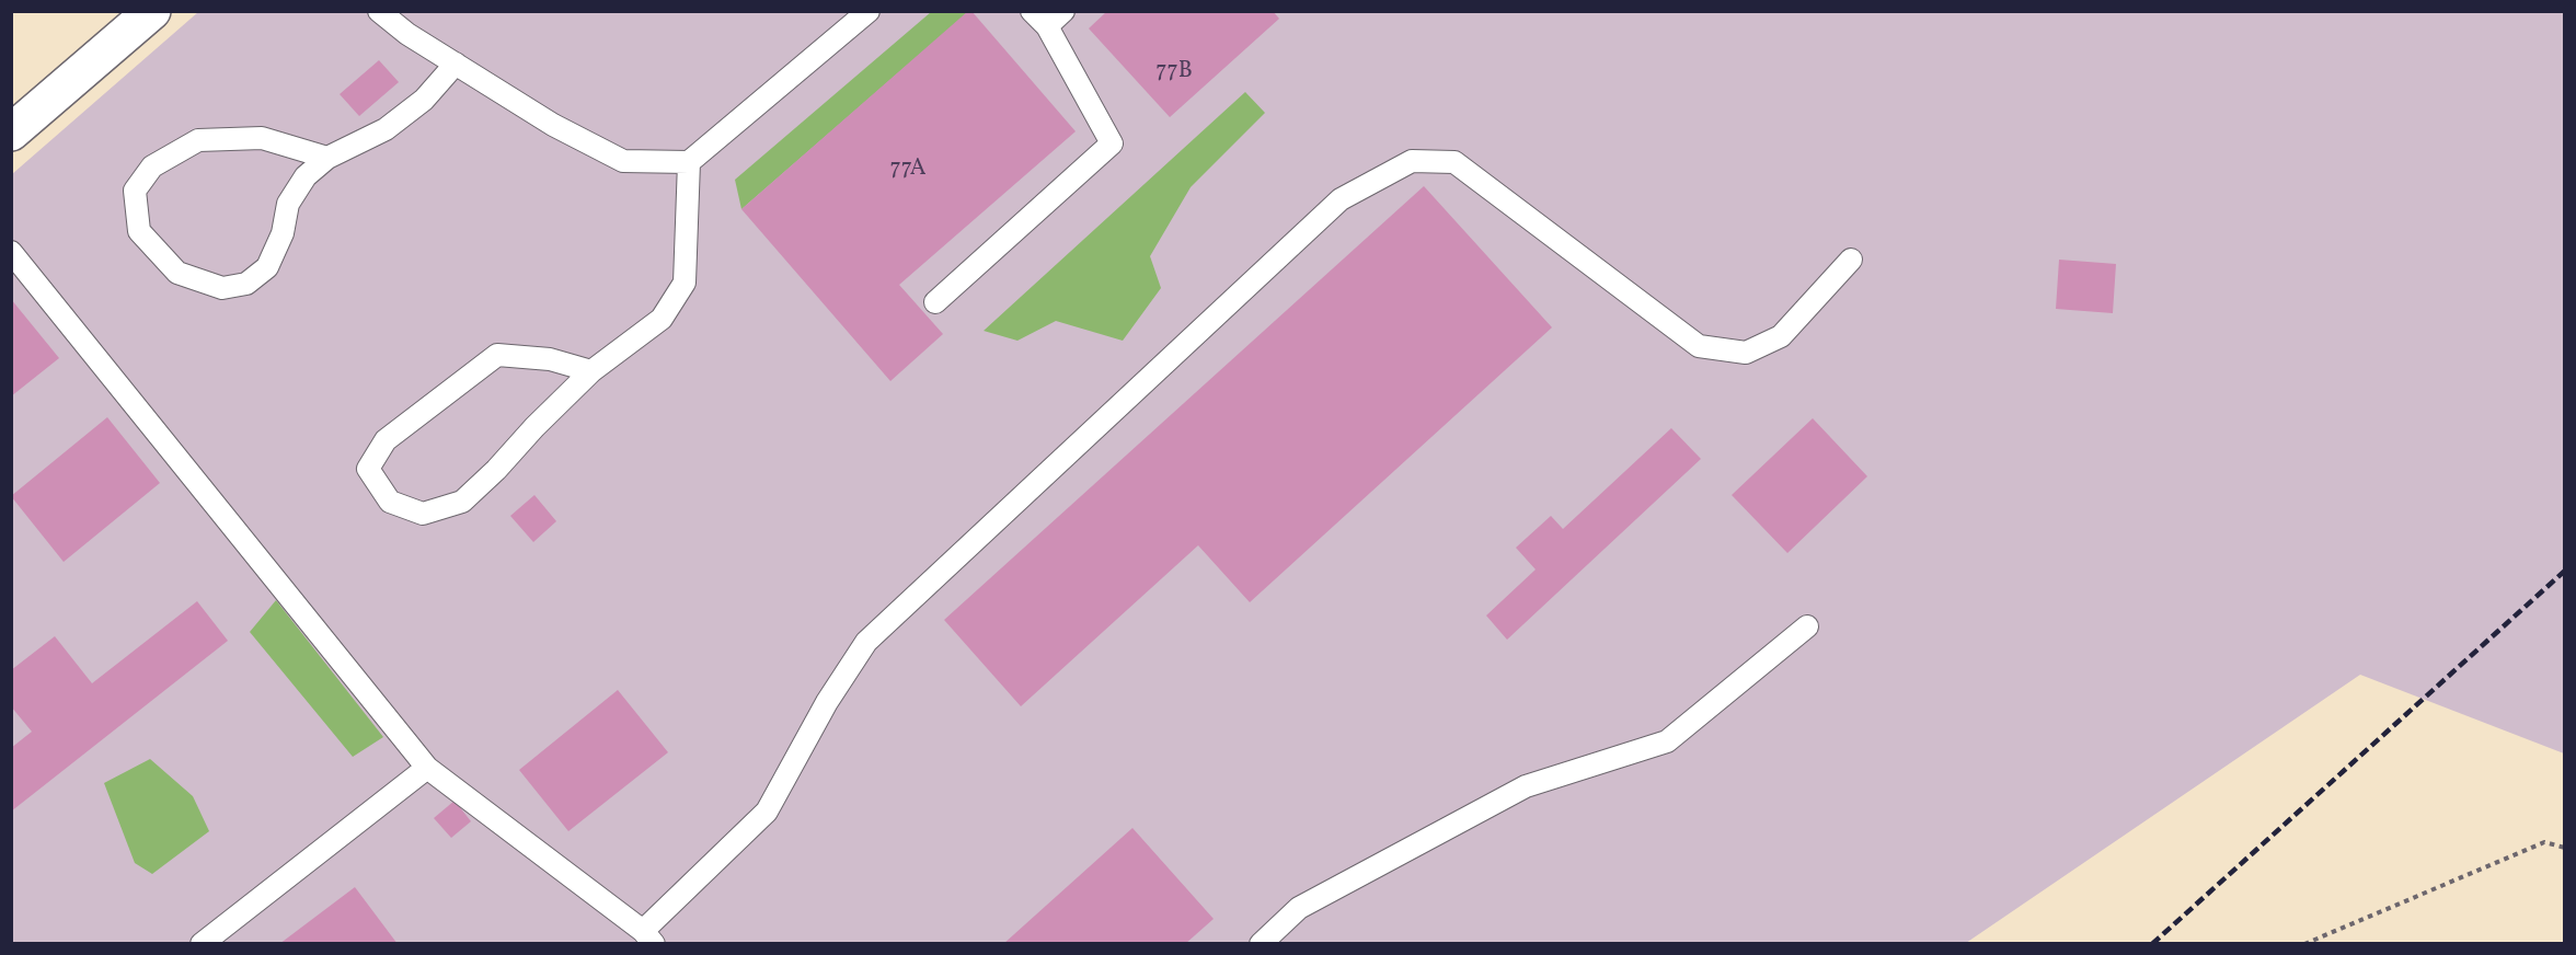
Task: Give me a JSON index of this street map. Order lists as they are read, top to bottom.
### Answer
{
  "house_numbers": ["77В", "77А"]
}
